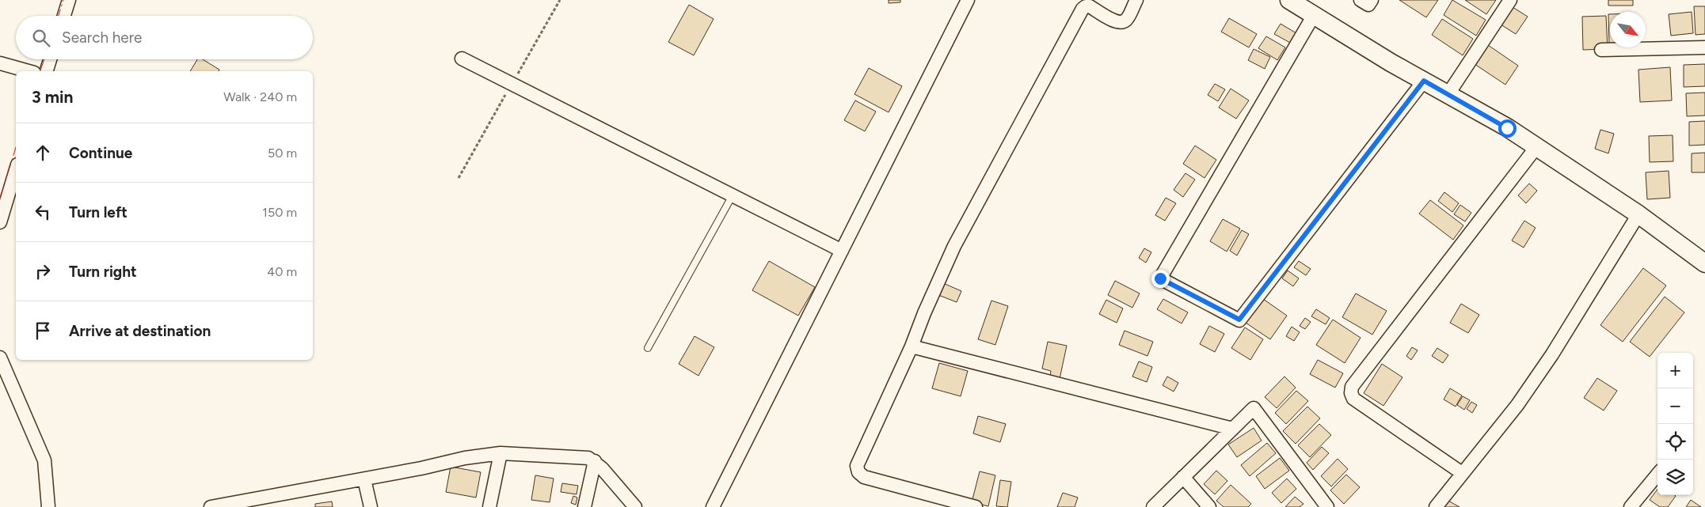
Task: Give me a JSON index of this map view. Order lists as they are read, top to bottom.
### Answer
{
  "north": "bottom right",
  "page": {
    "search": "Search here",
    "heading": ["3 min", "Walk · 240 m"],
    "list": [
      ["Continue", "50 m"],
      ["Turn left", "150 m"],
      ["Turn right", "40 m"],
      "Arrive at destination"
    ],
    "map_buttons": ["+", "−"]
  }
}
